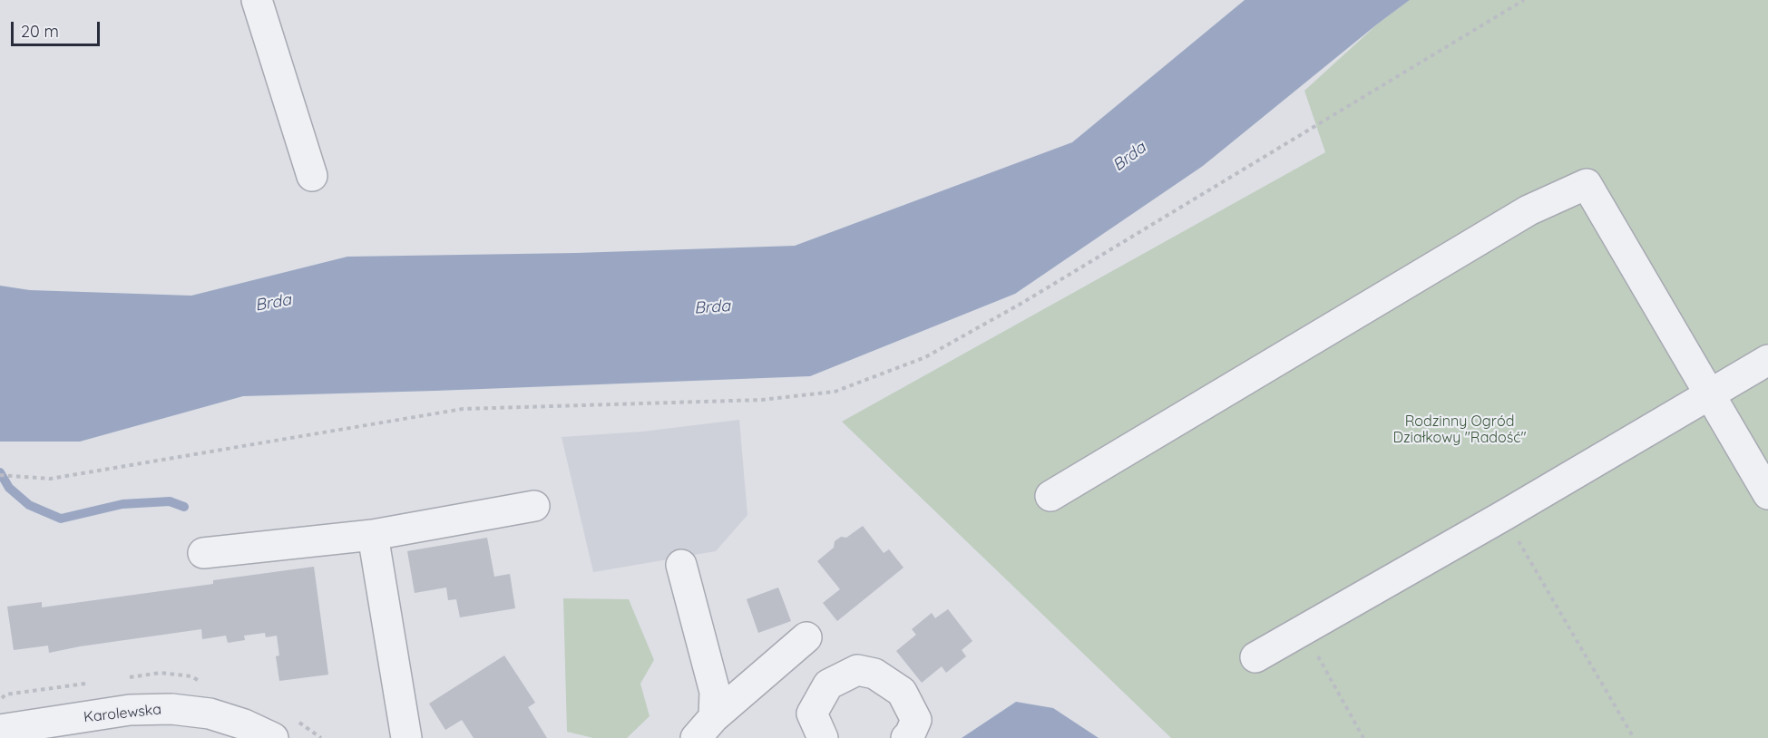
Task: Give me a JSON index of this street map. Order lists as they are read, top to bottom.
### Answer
{
  "streets": {
    "street": ["Karolewska"]
  },
  "water": ["Brda"],
  "parks": ["Rodzinny Ogród Działkowy \"Radość\""],
  "scale_bar": "20 m"
}
